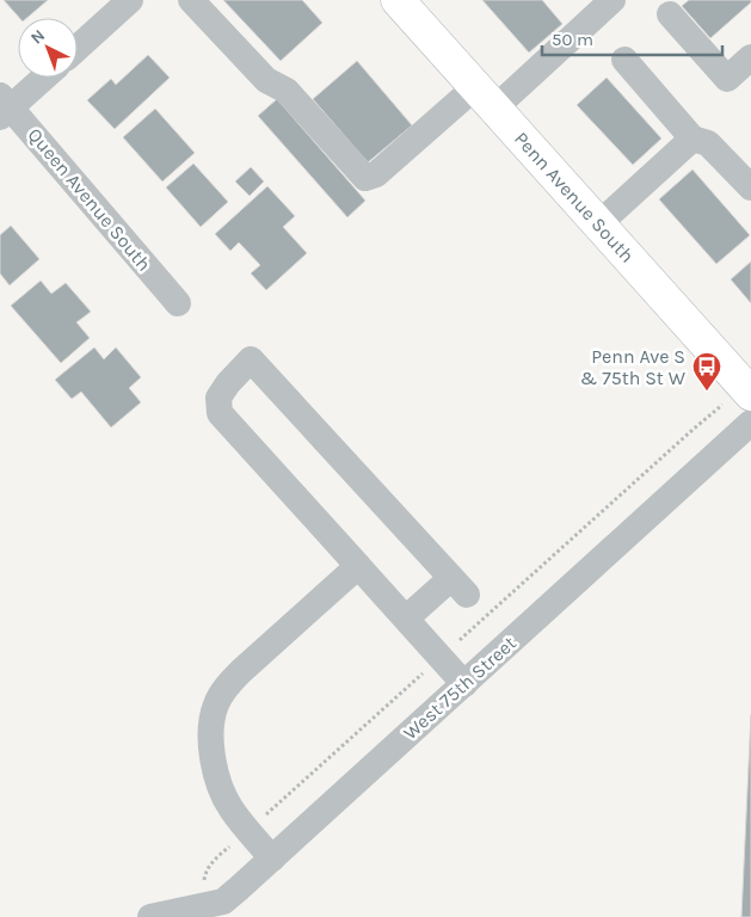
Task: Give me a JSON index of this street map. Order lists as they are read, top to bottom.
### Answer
{
  "streets": {
    "main road": ["Penn Avenue South"],
    "street": ["Queen Avenue South", "West 75th Street"]
  },
  "places": {
    "bus stop": ["Penn Ave S & 75th St W"]
  },
  "scale_bar": "50 m",
  "north": "top left"
}
